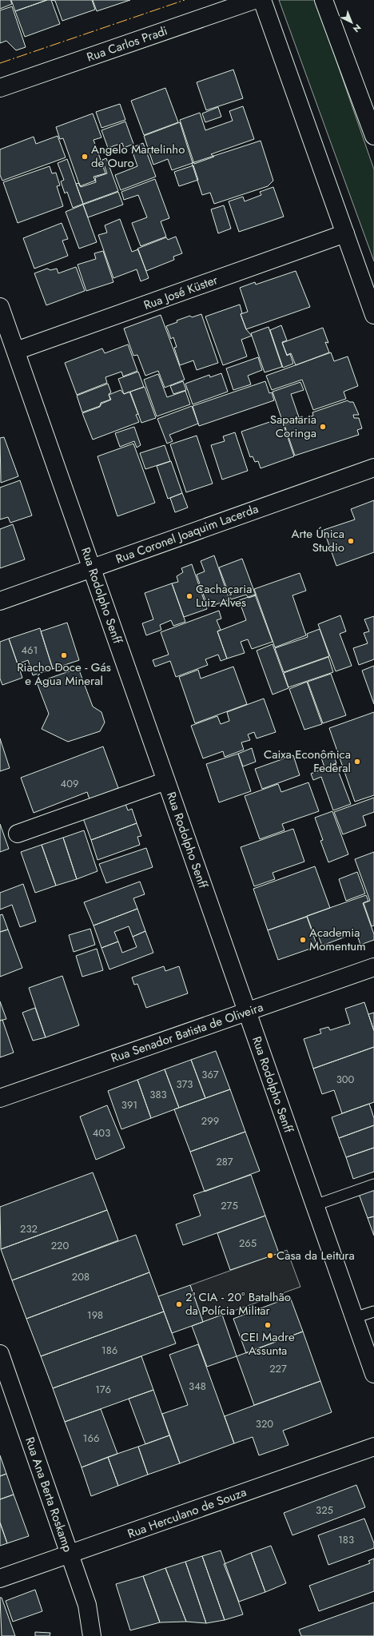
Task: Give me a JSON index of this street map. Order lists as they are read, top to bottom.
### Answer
{
  "streets": {
    "street": [
      "Rua Carlos Pradi",
      "Rua José Küster",
      "Rua Coronel Joaquim Lacerda",
      "Rua Rodolpho Senff",
      "Rua Senador Batista de Oliveira",
      "Rua Ana Berta Roskamp",
      "Rua Herculano de Souza"
    ]
  },
  "crossings": [
    ["Rua José Küster", "Rua Rodolpho Senff"],
    ["Rua Coronel Joaquim Lacerda", "Rua Rodolpho Senff"],
    ["Rua Rodolpho Senff", "Rua Senador Batista de Oliveira"],
    ["Rua Ana Berta Roskamp", "Rua Herculano de Souza"]
  ],
  "places": [
    "Angelo Martelinho de Ouro",
    "Sapataria Coringa",
    "Arte Única Studio",
    "Cachaçaria Luiz Alves",
    "Riacho Doce - Gás e Água Mineral",
    "Caixa Econômica Federal",
    "Academia Momentum",
    "Casa da Leitura",
    "2ª CIA - 20º Batalhão da Polícia Militar",
    "CEI Madre Assunta"
  ],
  "house_numbers": [
    "461",
    "409",
    "367",
    "300",
    "373",
    "383",
    "391",
    "299",
    "403",
    "287",
    "275",
    "232",
    "265",
    "220",
    "208",
    "198",
    "186",
    "227",
    "348",
    "176",
    "320",
    "166",
    "325",
    "183"
  ],
  "north": "bottom right"
}
